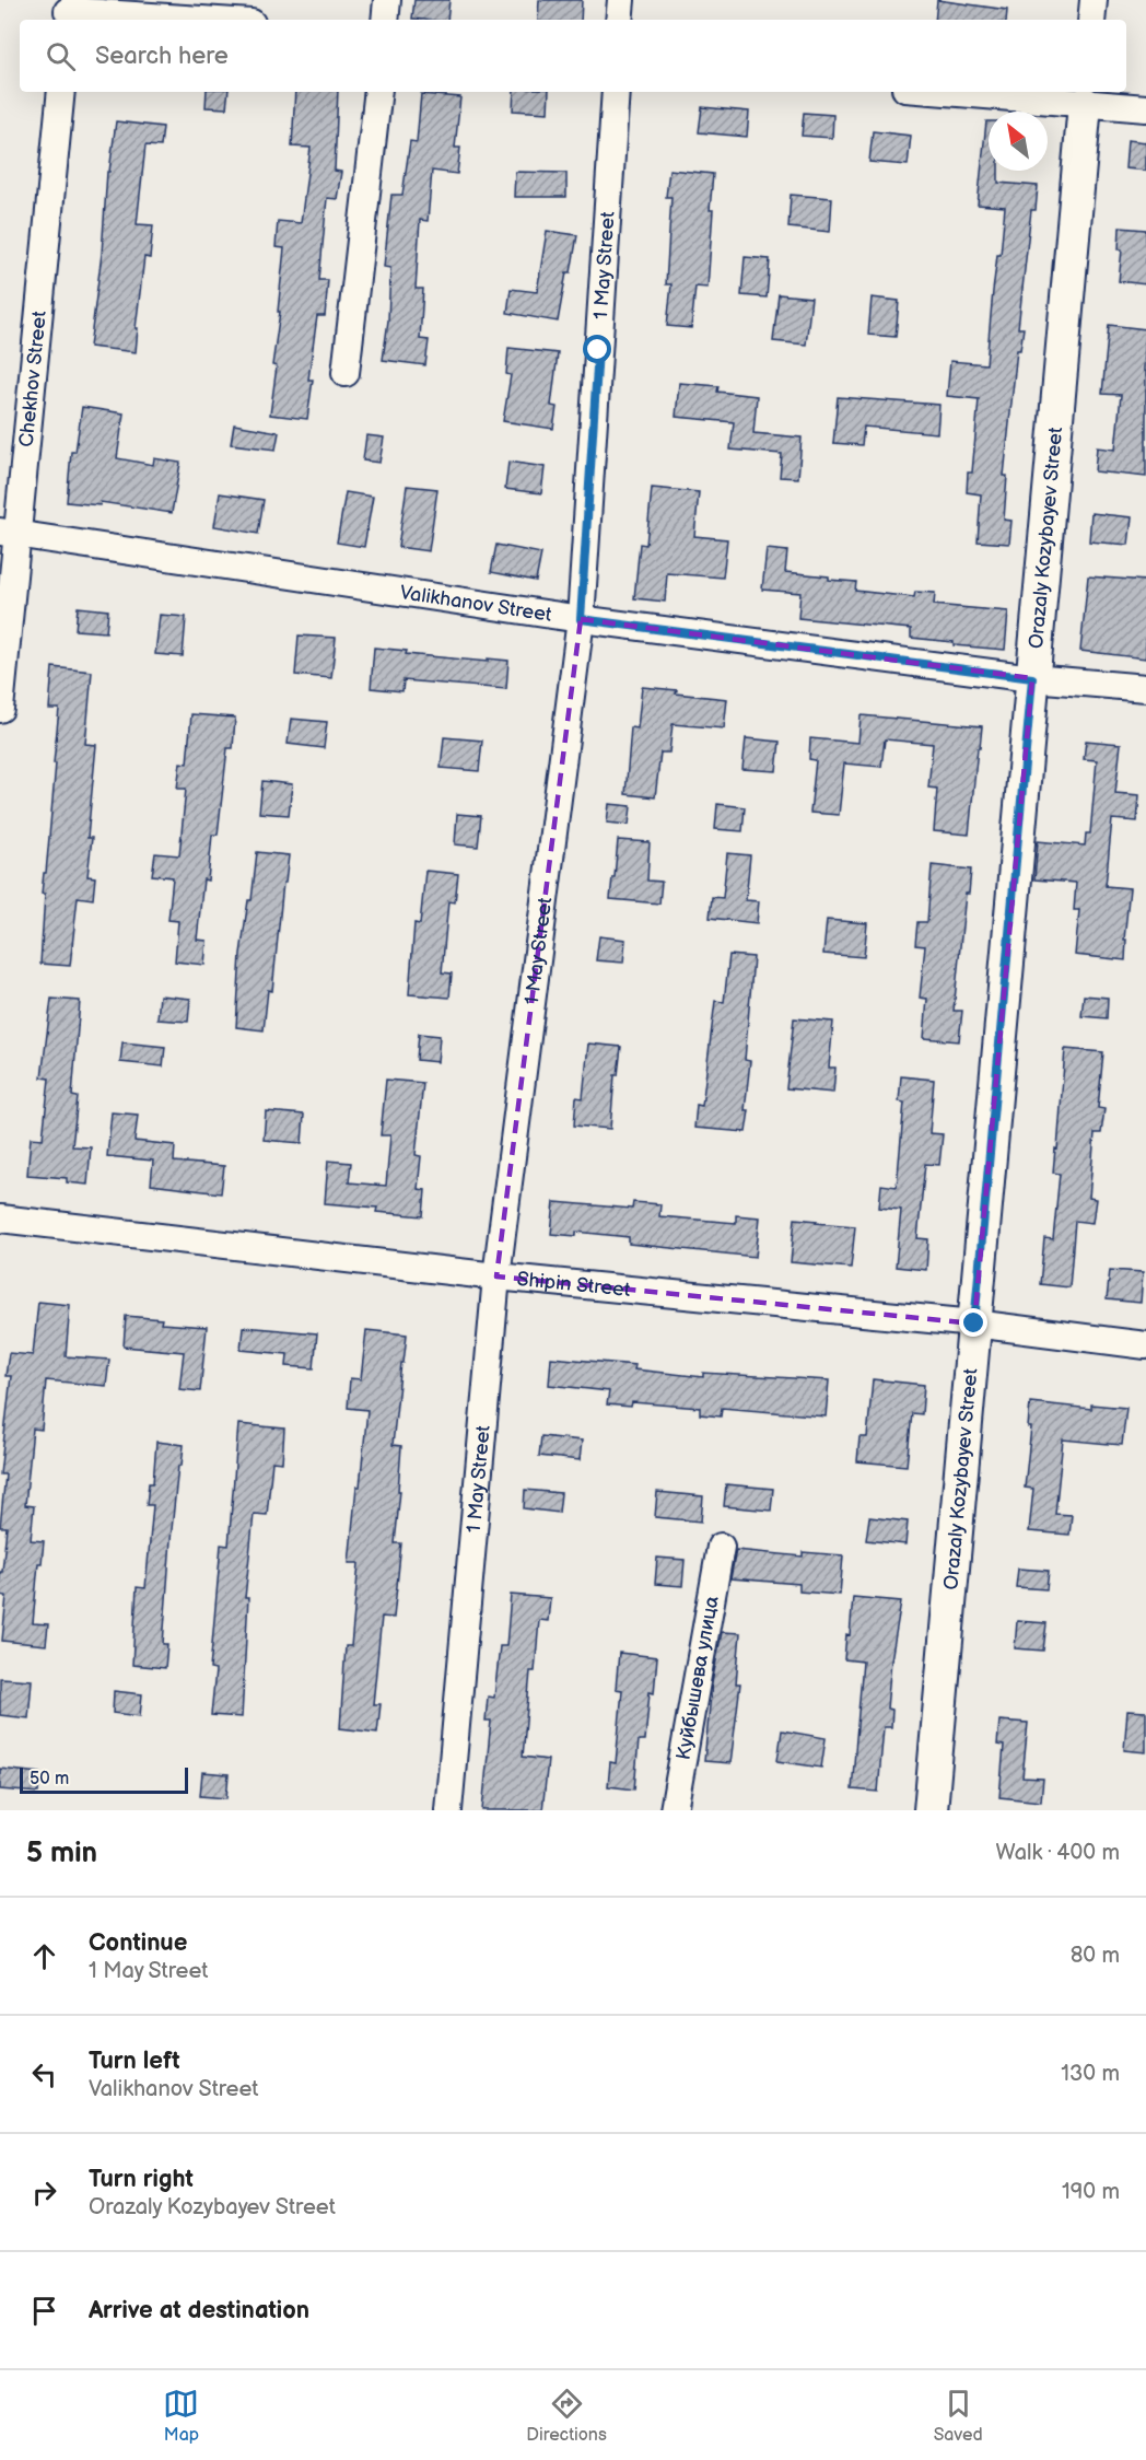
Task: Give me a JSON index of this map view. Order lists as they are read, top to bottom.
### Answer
{
  "streets": {
    "street": [
      "1 May Street",
      "Chekhov Street",
      "Orazaly Kozybayev Street",
      "Valikhanov Street",
      "Shipin Street",
      "Куйбышева улица"
    ]
  },
  "crossings": [
    ["1 May Street", "Valikhanov Street"],
    ["1 May Street", "Shipin Street"],
    ["Chekhov Street", "Valikhanov Street"],
    ["Orazaly Kozybayev Street", "Valikhanov Street"],
    ["Orazaly Kozybayev Street", "Shipin Street"]
  ],
  "scale_bar": "50 m",
  "north": "top left",
  "page": {
    "search": "Search here",
    "scale": "50 m",
    "heading": ["5 min", "Walk · 400 m"],
    "list": [
      ["Continue", "1 May Street", "80 m"],
      ["Turn left", "Valikhanov Street", "130 m"],
      ["Turn right", "Orazaly Kozybayev Street", "190 m"],
      "Arrive at destination"
    ],
    "nav": ["Map", "Directions", "Saved"]
  }
}
